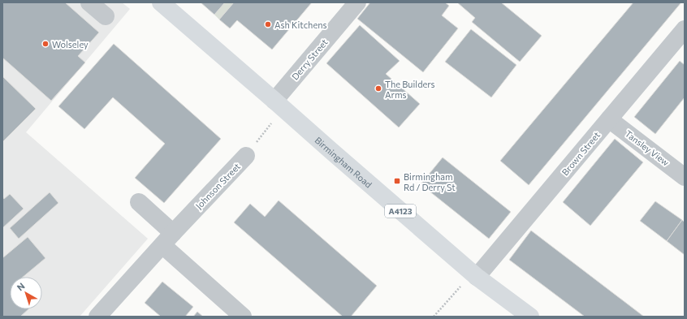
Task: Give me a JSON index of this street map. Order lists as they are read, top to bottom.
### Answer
{
  "streets": {
    "highway": ["Birmingham Road", "A4123"],
    "street": [
      "Derry Street",
      "Tansley View",
      "Brown Street",
      "Johnson Street"
    ]
  },
  "crossings": [
    ["Derry Street", "Birmingham Road"],
    ["Tansley View", "Brown Street"],
    ["Brown Street", "Birmingham Road"]
  ],
  "places": {
    "other": ["Ash Kitchens", "Wolseley", "The Builders Arms"],
    "transit": ["Birmingham Rd / Derry St"]
  },
  "north": "top left"
}
